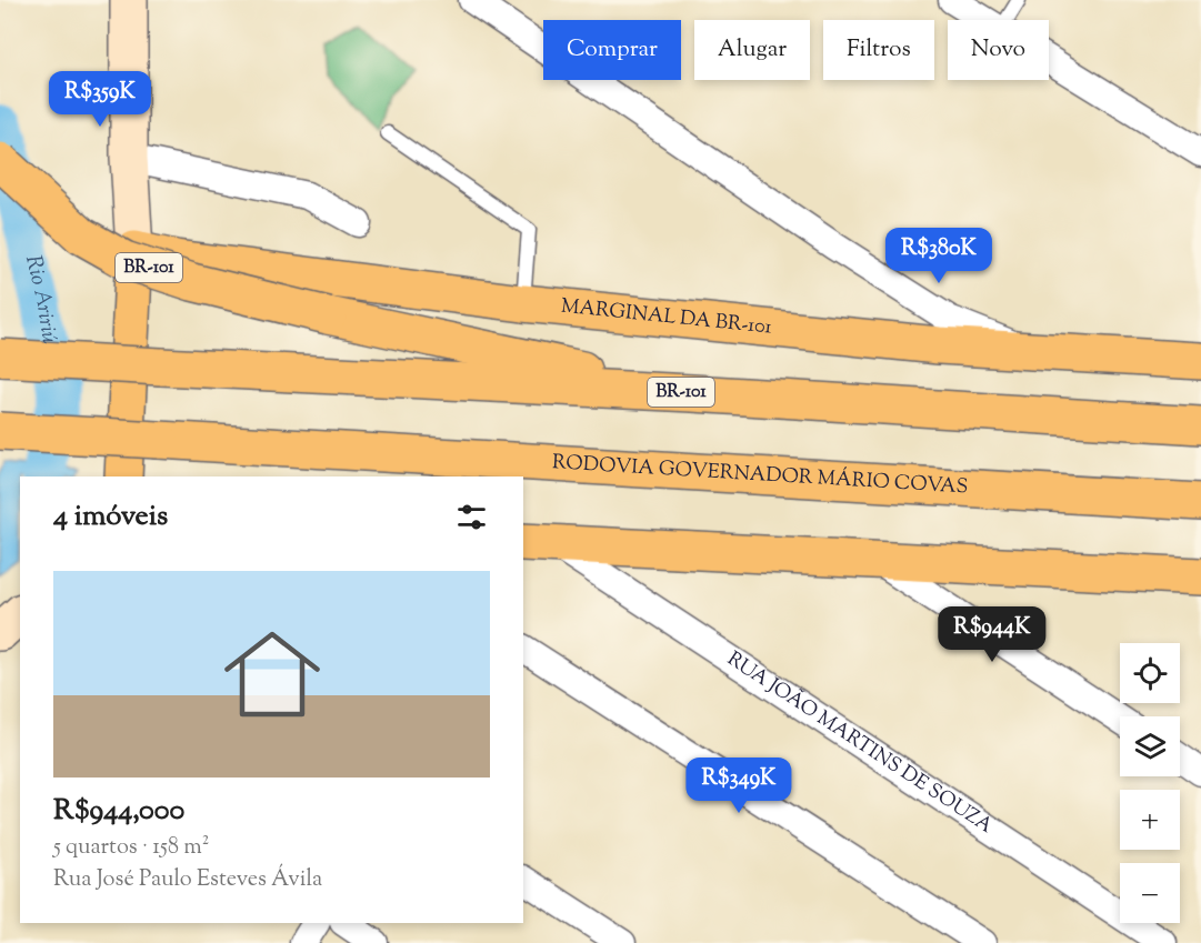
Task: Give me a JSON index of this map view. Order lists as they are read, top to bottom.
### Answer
{
  "streets": {
    "main road": ["BR-101", "MARGINAL DA BR-101", "RODOVIA GOVERNADOR MÁRIO COVAS"],
    "street": ["RUA JOÃO MARTINS DE SOUZA"]
  },
  "water": ["Rio Aririú"],
  "page": {
    "chip": [
      "Comprar",
      "Alugar",
      "Filtros",
      "Novo"
    ],
    "price": [
      "R$359K",
      "R$380K",
      "R$944K",
      "R$349K"
    ],
    "heading": "4 imóveis",
    "list": [
      {
        "name": "R$944,000",
        "note": "5 quartos · 158 m² · Rua José Paulo Esteves Ávila"
      }
    ],
    "map_buttons": ["+", "−"]
  }
}
